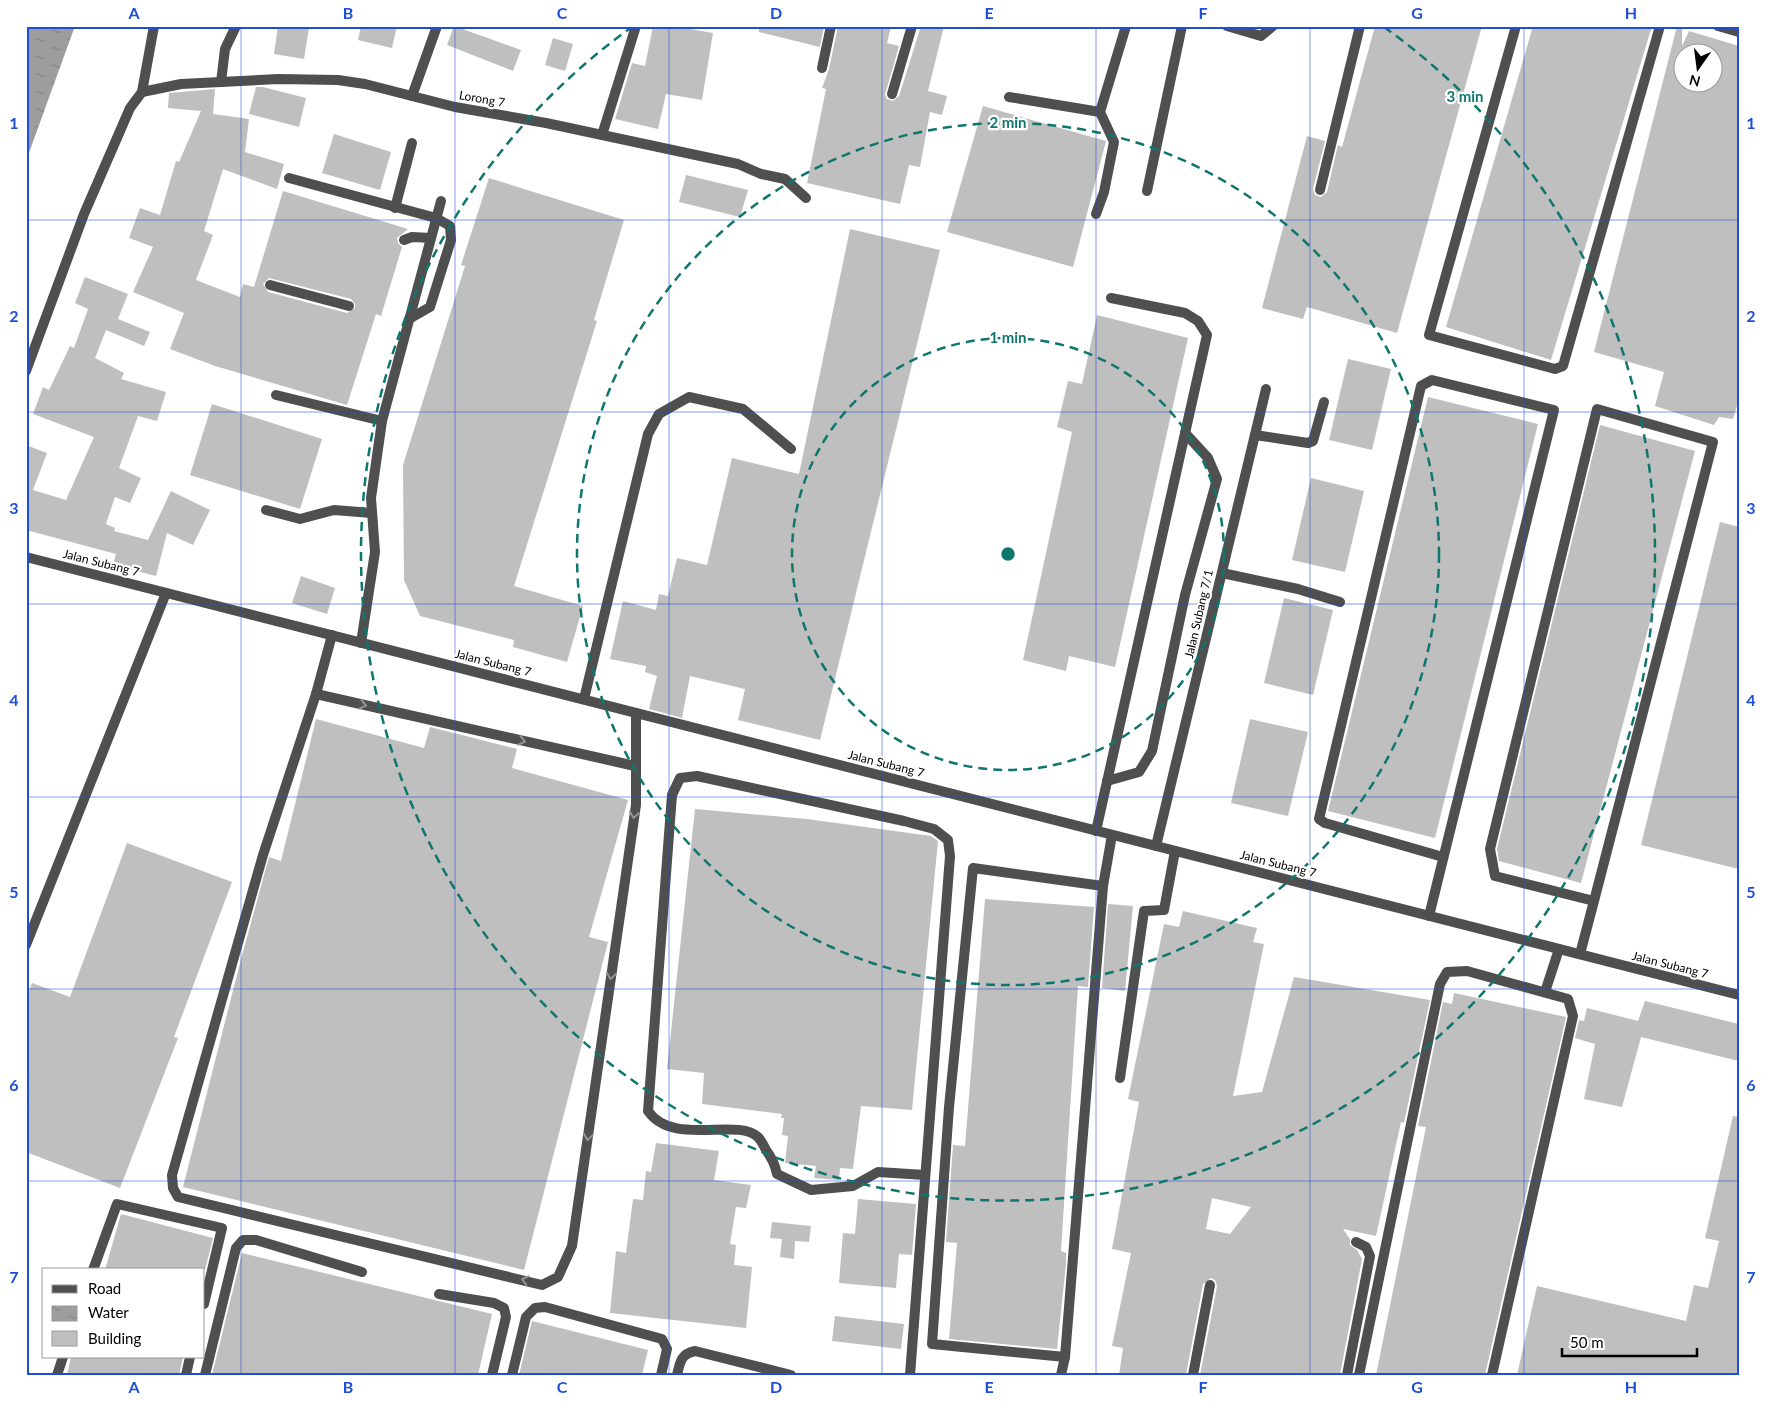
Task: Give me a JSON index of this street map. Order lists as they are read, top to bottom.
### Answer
{
  "streets": {
    "street": ["Lorong 7", "Jalan Subang 7", "Jalan Subang 7/1"]
  },
  "crossings": [
    ["Jalan Subang 7", "Jalan Subang 7/1"]
  ],
  "legend": ["Road", "Water", "Building"],
  "scale_bar": "50 m",
  "north": "bottom",
  "grid": {
    "columns": [
      "A",
      "B",
      "C",
      "D",
      "E",
      "F",
      "G",
      "H"
    ],
    "rows": [
      "1",
      "2",
      "3",
      "4",
      "5",
      "6",
      "7"
    ]
  },
  "rings": ["3 min", "2 min", "1 min"]
}
